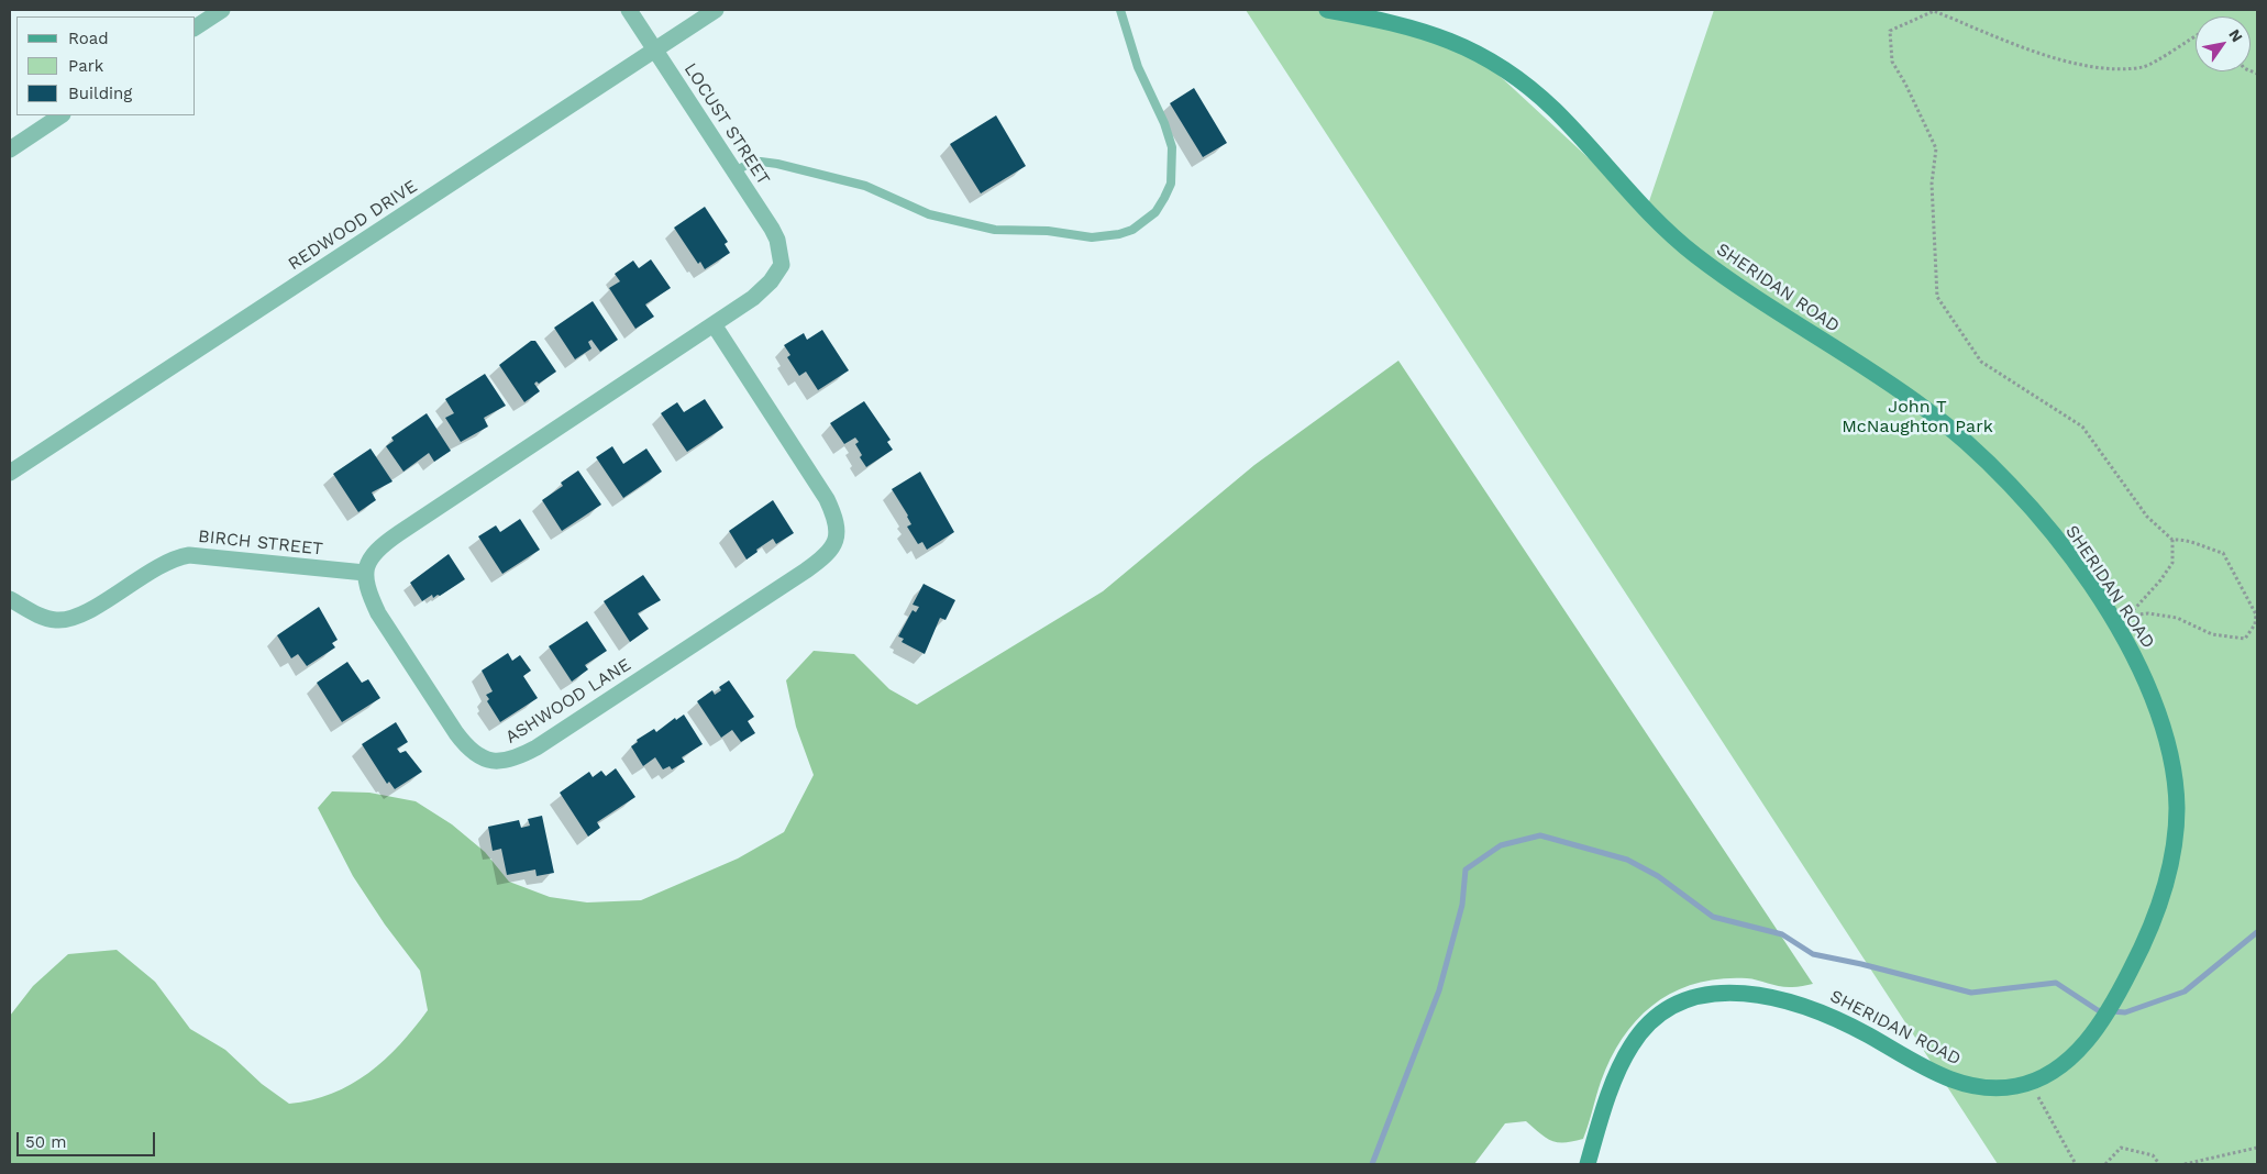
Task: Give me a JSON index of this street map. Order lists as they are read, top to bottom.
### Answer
{
  "streets": {
    "street": [
      "LOCUST STREET",
      "REDWOOD DRIVE",
      "SHERIDAN ROAD",
      "BIRCH STREET",
      "ASHWOOD LANE"
    ]
  },
  "crossings": [
    ["LOCUST STREET", "REDWOOD DRIVE"],
    ["LOCUST STREET", "ASHWOOD LANE"],
    ["BIRCH STREET", "ASHWOOD LANE"]
  ],
  "parks": ["John T McNaughton Park"],
  "legend": ["Road", "Park", "Building"],
  "scale_bar": "50 m",
  "north": "top right"
}
